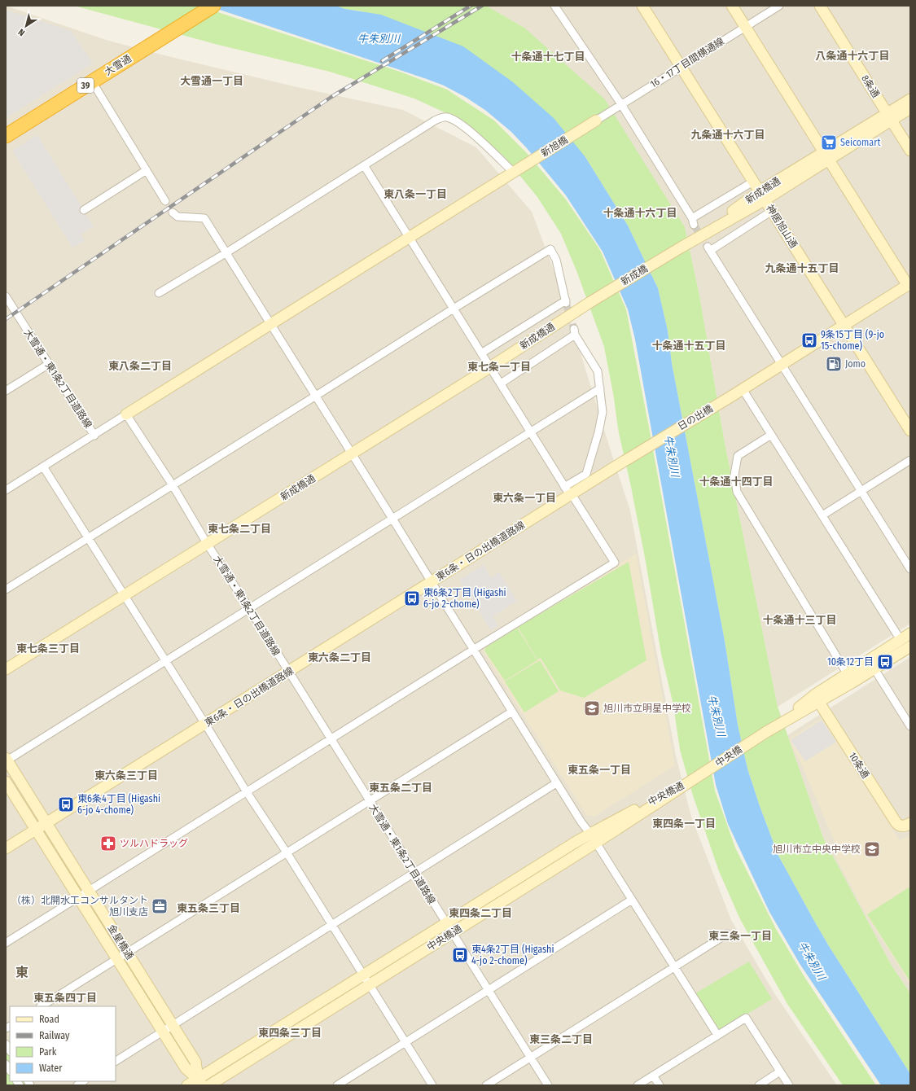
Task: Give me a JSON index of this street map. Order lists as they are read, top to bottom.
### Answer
{
  "streets": {
    "highway": ["大雪通", "39"],
    "street": [
      "16・17丁目間横通線",
      "8条通",
      "新旭橋",
      "新成橋通",
      "神居旭山通",
      "新成橋",
      "大雪通・東1条2丁目道路線",
      "日の出橋",
      "東6条・日の出橋道路線",
      "中央橋",
      "10条通",
      "中央橋通",
      "金星橋通"
    ]
  },
  "crossings": [
    ["16・17丁目間横通線", "新旭橋"],
    ["16・17丁目間横通線", "神居旭山通"],
    ["8条通", "新成橋通"],
    ["新旭橋", "大雪通・東1条2丁目道路線"],
    ["新成橋通", "神居旭山通"],
    ["新成橋通", "新成橋"],
    ["新成橋通", "大雪通・東1条2丁目道路線"],
    ["大雪通・東1条2丁目道路線", "東6条・日の出橋道路線"],
    ["大雪通・東1条2丁目道路線", "中央橋通"],
    ["日の出橋", "東6条・日の出橋道路線"],
    ["東6条・日の出橋道路線", "金星橋通"],
    ["中央橋", "10条通"],
    ["中央橋", "中央橋通"],
    ["中央橋通", "金星橋通"]
  ],
  "districts": [
    "八条通十六丁目",
    "十条通十七丁目",
    "大雪通一丁目",
    "九条通十六丁目",
    "東八条一丁目",
    "十条通十六丁目",
    "九条通十五丁目",
    "十条通十五丁目",
    "東八条二丁目",
    "東七条一丁目",
    "十条通十四丁目",
    "東六条一丁目",
    "東七条二丁目",
    "十条通十三丁目",
    "東七条三丁目",
    "東六条二丁目",
    "東五条一丁目",
    "東六条三丁目",
    "東五条二丁目",
    "東四条一丁目",
    "東五条三丁目",
    "東四条二丁目",
    "東三条一丁目",
    "東",
    "東五条四丁目",
    "東四条三丁目",
    "東三条二丁目"
  ],
  "water": ["牛朱別川"],
  "places": {
    "supermarket": ["Seicomart"],
    "bus stop": [
      "9条15丁目 (9-jo 15-chome)",
      "東6条2丁目 (Higashi 6-jo 2-chome)",
      "10条12丁目",
      "東6条4丁目 (Higashi 6-jo 4-chome)",
      "東4条2丁目 (Higashi 4-jo 2-chome)"
    ],
    "fuel station": ["Jomo"],
    "school or university": ["旭川市立明星中学校", "旭川市立中央中学校"],
    "pharmacy": ["ツルハドラッグ"],
    "office": ["（株）北開水工コンサルタント 旭川支店"]
  },
  "legend": [
    "Road",
    "Railway",
    "Park",
    "Water"
  ],
  "north": "bottom left"
}
